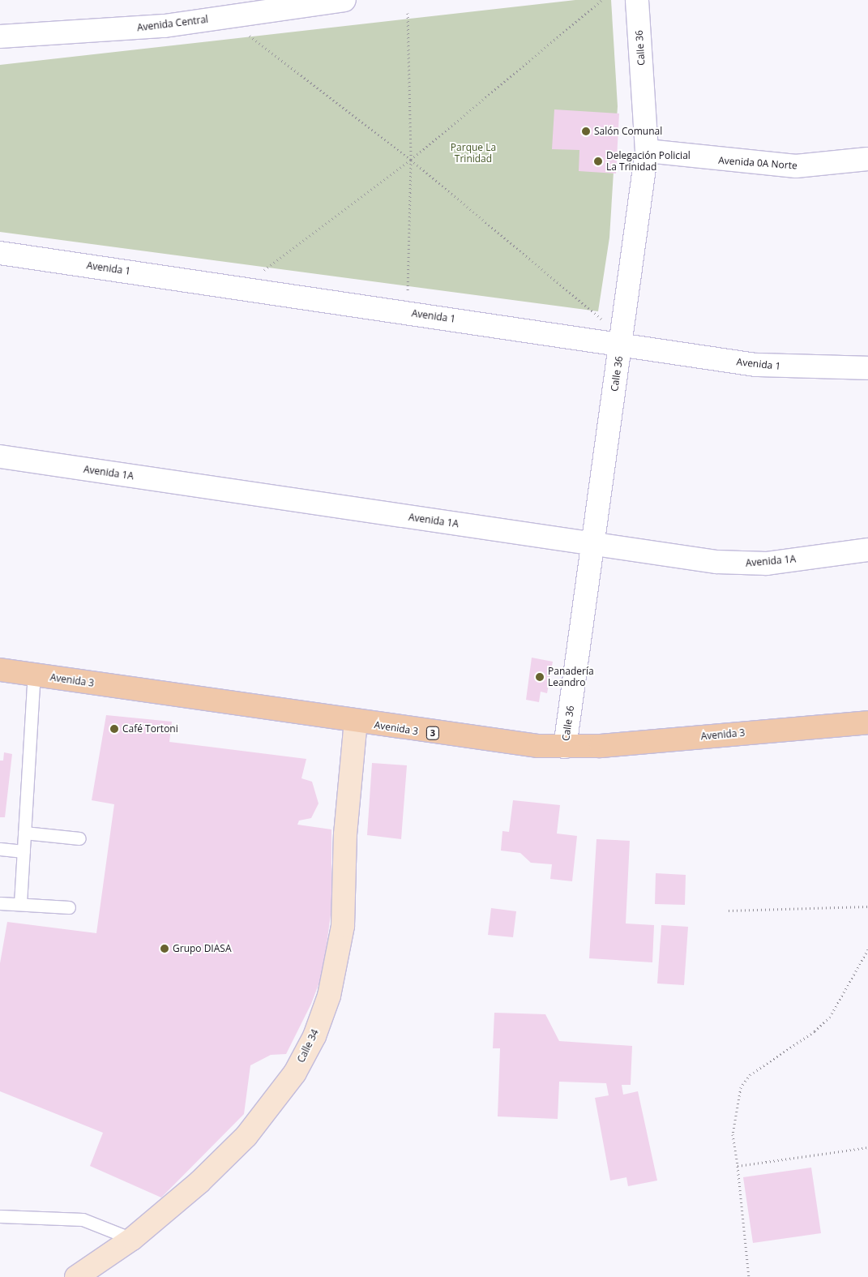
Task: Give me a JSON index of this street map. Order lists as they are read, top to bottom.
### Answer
{
  "streets": {
    "main road": ["Avenida 3", "3"],
    "street": [
      "Avenida Central",
      "Calle 36",
      "Avenida 0A Norte",
      "Avenida 1",
      "Avenida 1A",
      "Calle 34"
    ]
  },
  "crossings": [
    ["Calle 36", "Avenida 0A Norte"],
    ["Calle 36", "Avenida 1"],
    ["Calle 36", "Avenida 1A"],
    ["Calle 36", "Avenida 3"],
    ["Avenida 3", "Calle 34"]
  ],
  "parks": ["Parque La Trinidad"],
  "places": [
    "Salón Comunal",
    "Delegación Policial La Trinidad",
    "Panadería Leandro",
    "Café Tortoni",
    "Grupo DIASA"
  ]
}
